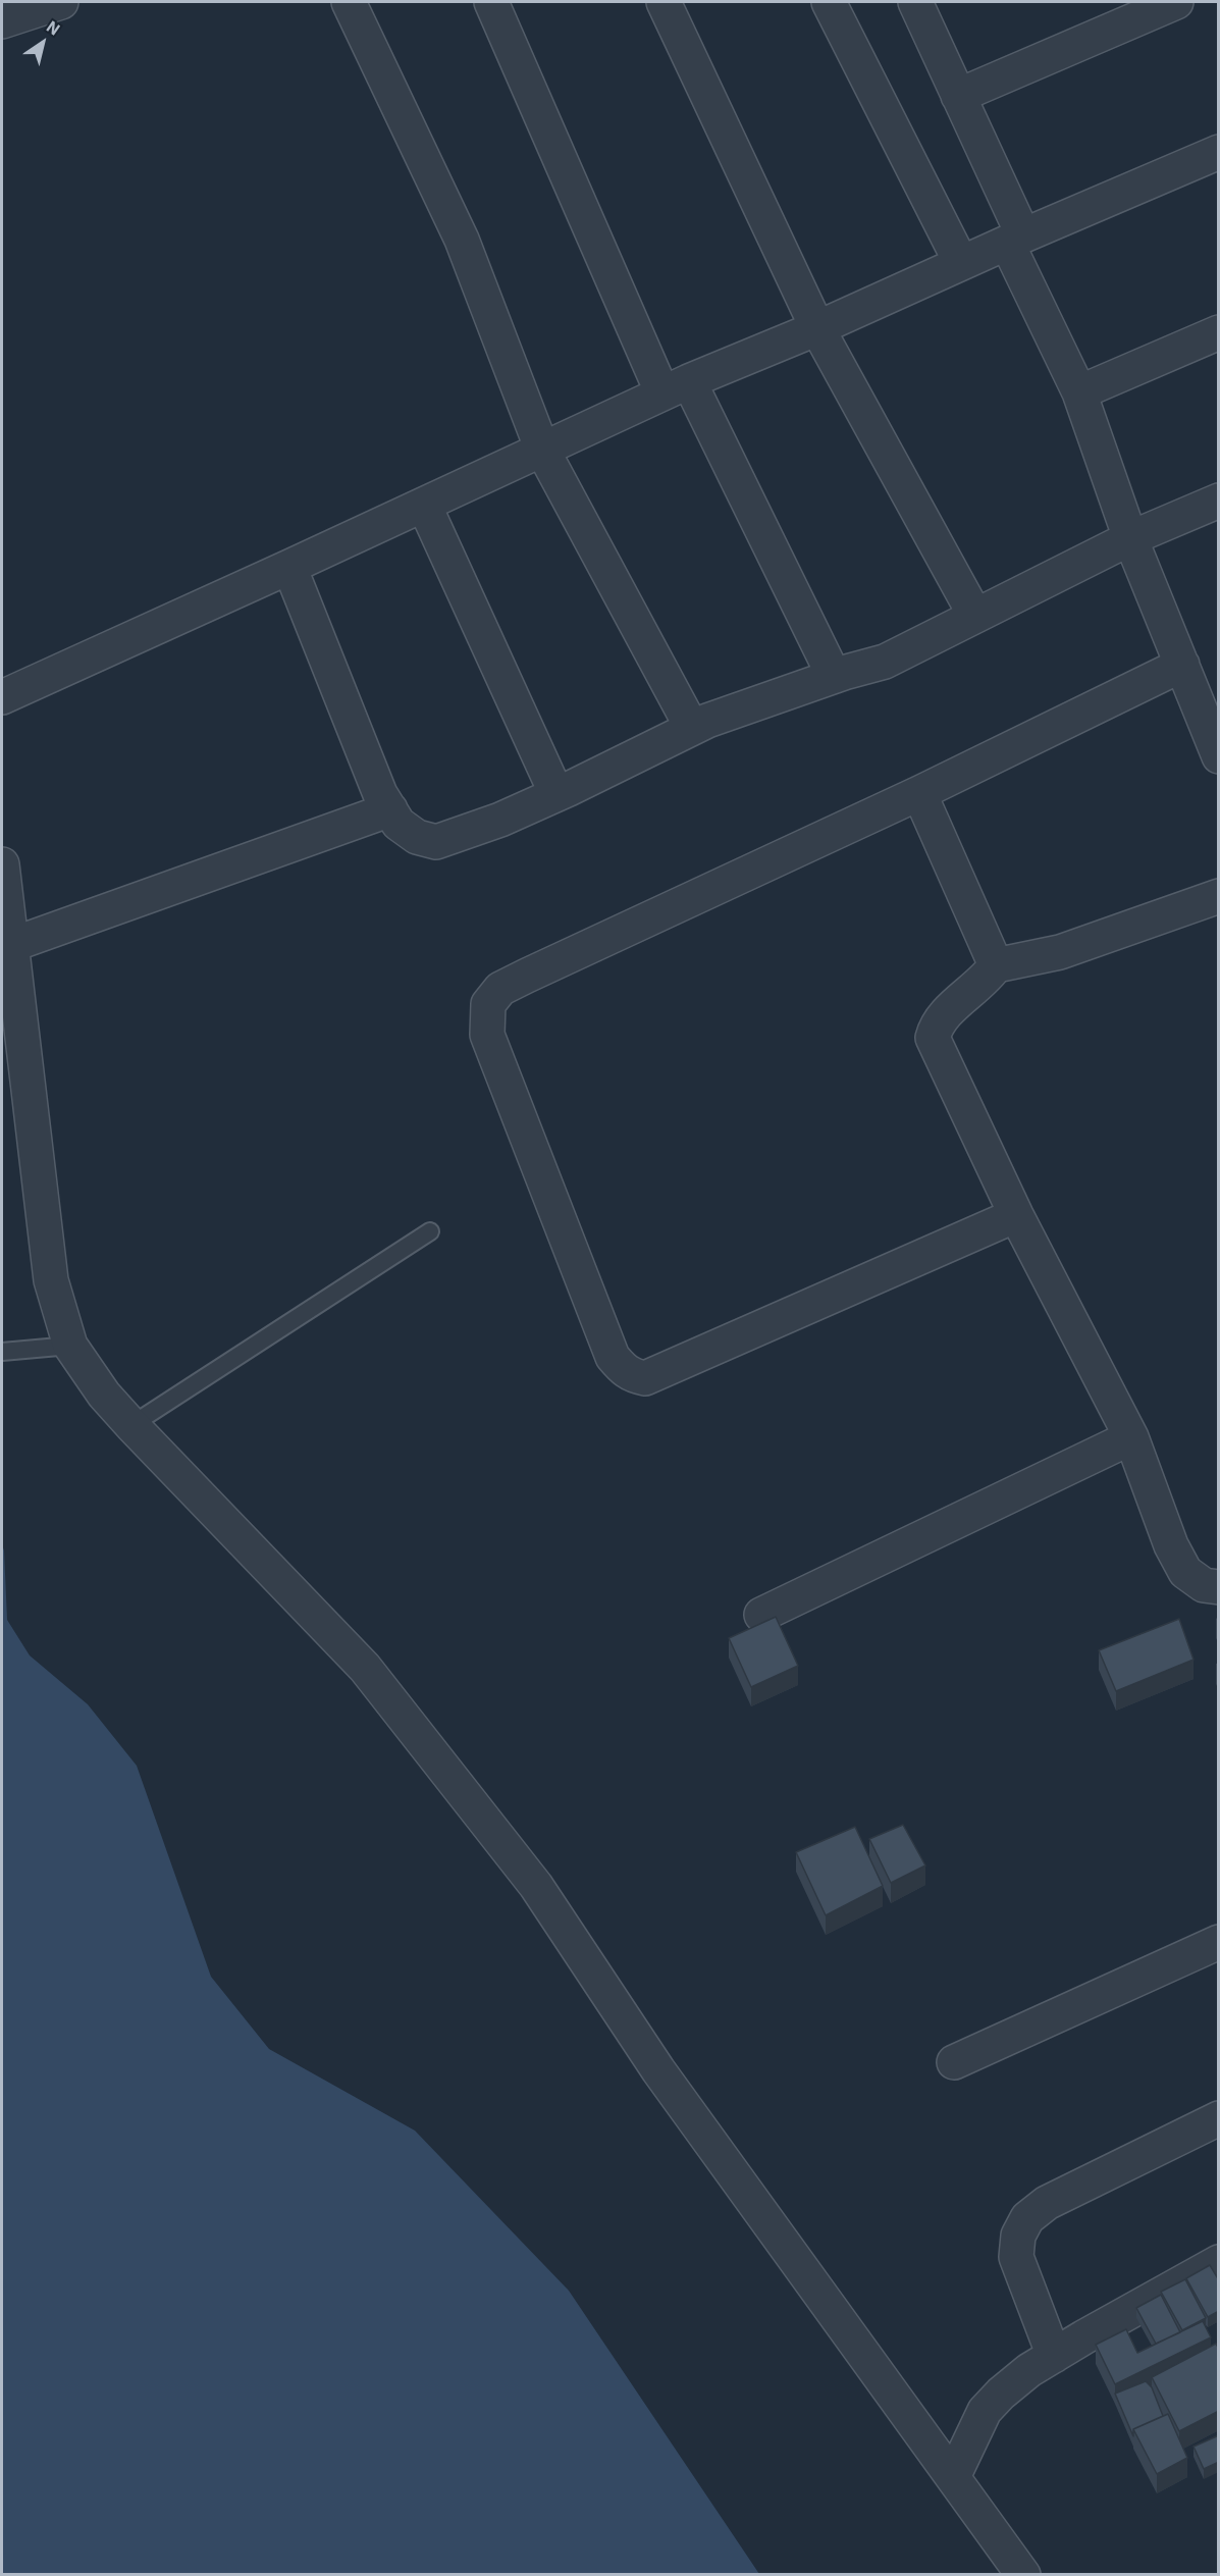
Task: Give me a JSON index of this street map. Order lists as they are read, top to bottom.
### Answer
{
  "north": "top right"
}
